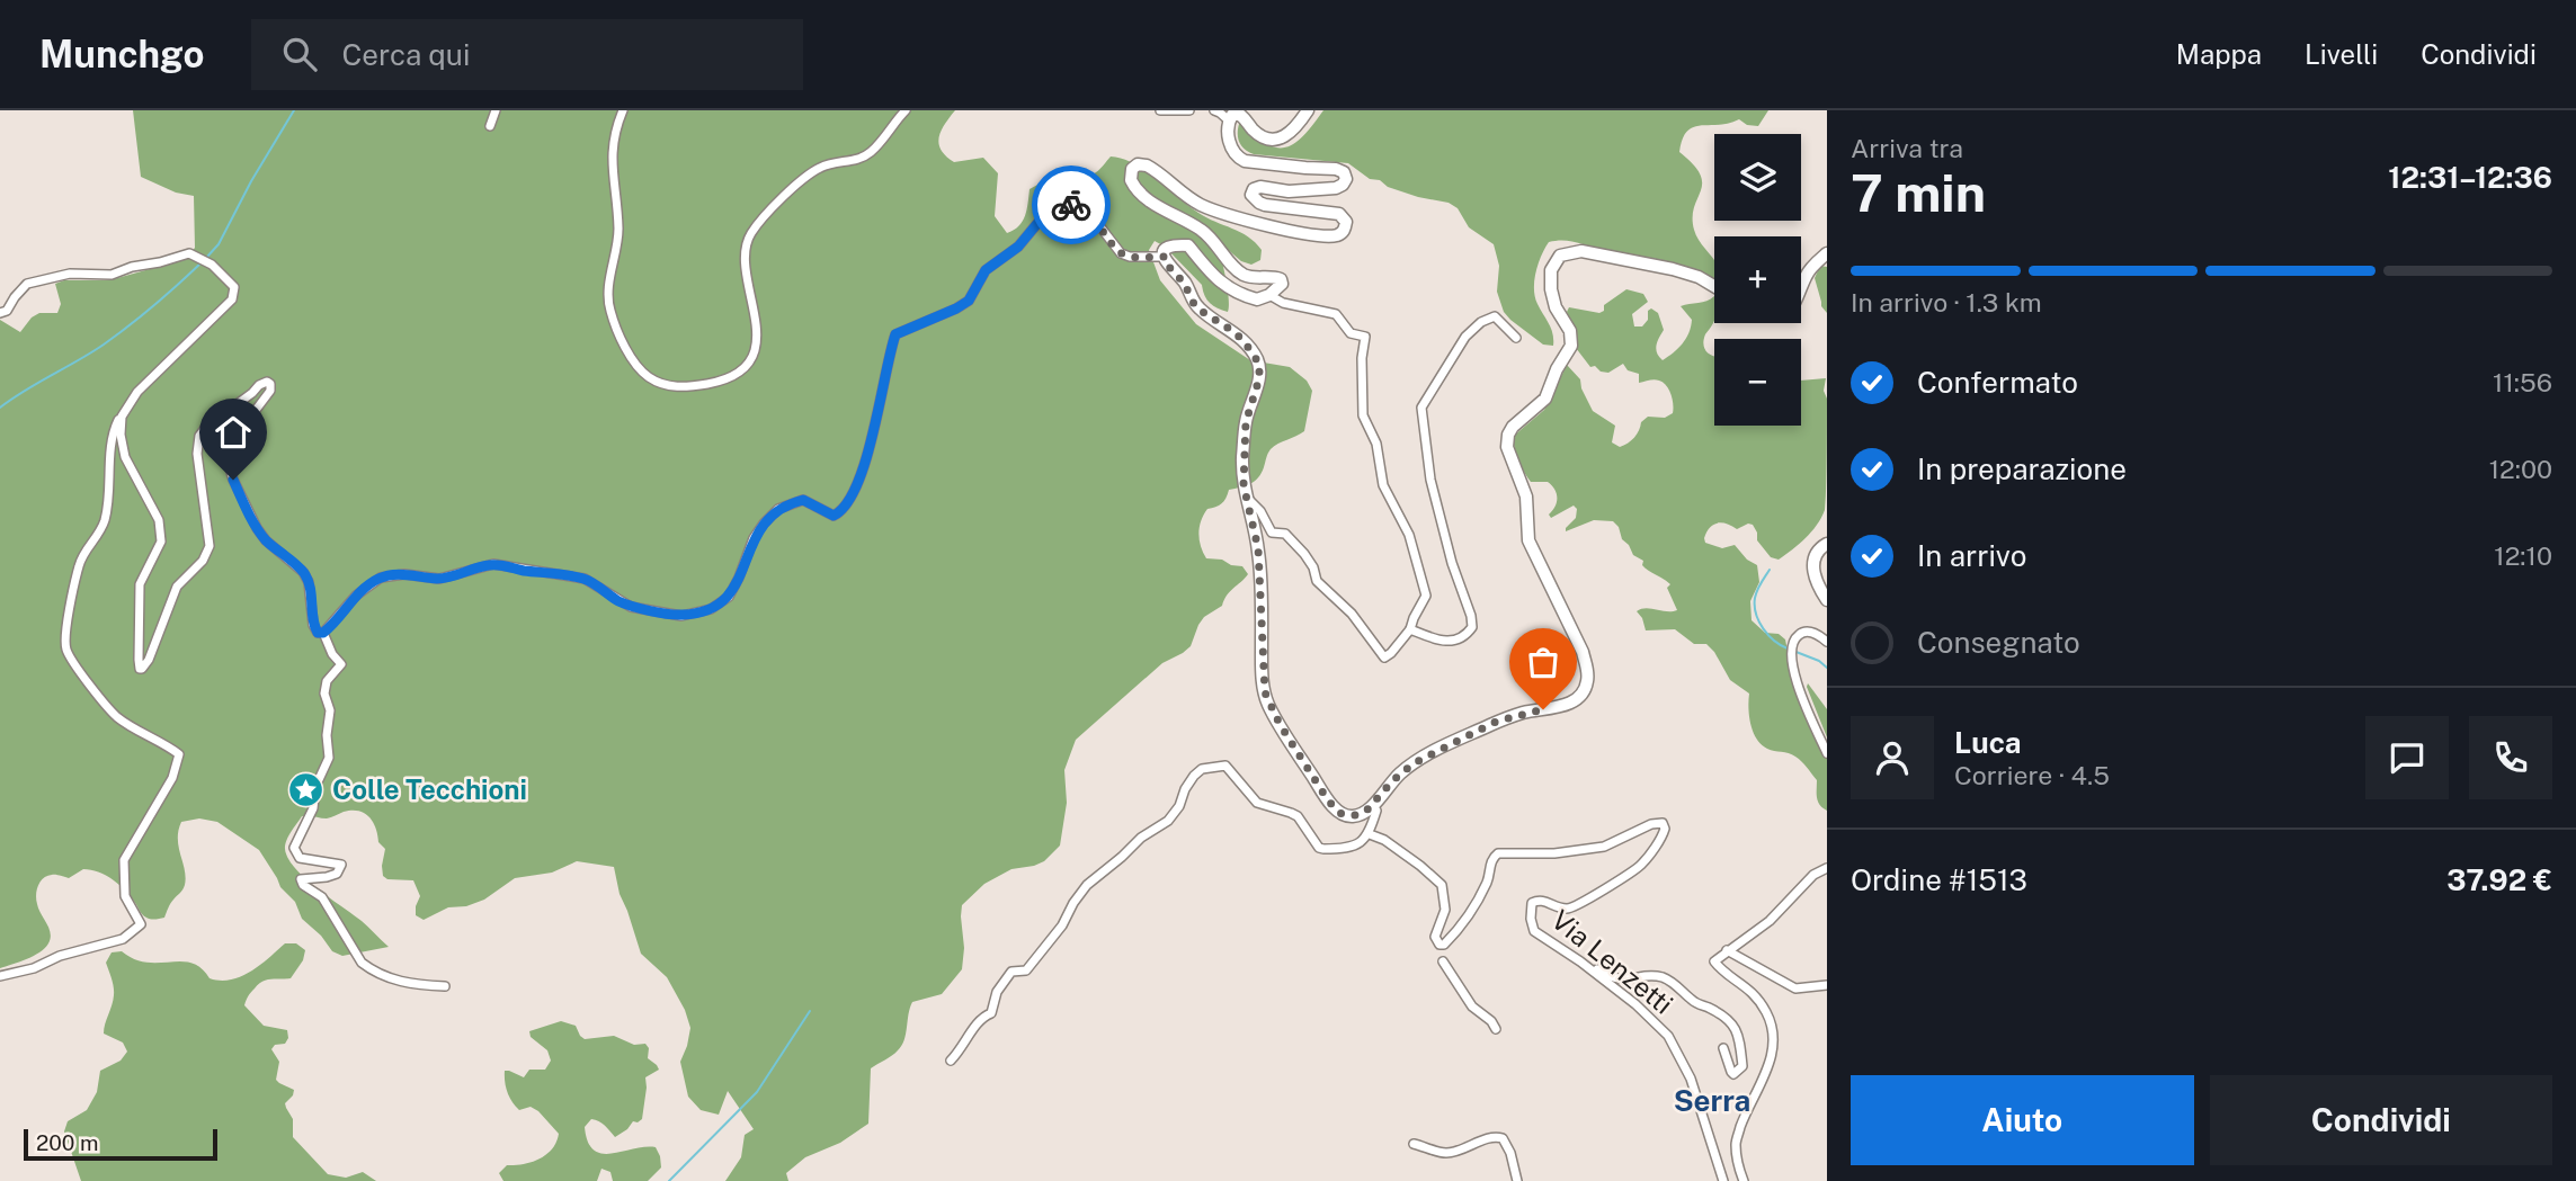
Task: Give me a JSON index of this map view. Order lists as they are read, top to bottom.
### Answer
{
  "streets": {
    "street": ["Via Lenzetti"]
  },
  "districts": ["Serra"],
  "places": {
    "place": ["Colle Tecchioni"]
  },
  "scale_bar": "200 m",
  "page": {
    "header": "Munchgo",
    "search": "Cerca qui",
    "nav": ["Mappa", "Livelli", "Condividi"],
    "heading": ["7 min", "Arriva tra", "12:31–12:36"],
    "panel": [
      "Luca",
      "Corriere · 4.5",
      "Ordine #1513",
      "37.92 €"
    ],
    "map_buttons": ["+", "−"],
    "bar": "In arrivo · 1.3 km",
    "list": [
      ["Confermato", "11:56"],
      ["In preparazione", "12:00"],
      ["In arrivo", "12:10"],
      "Consegnato"
    ],
    "buttons": ["Aiuto", "Condividi"],
    "scale": "200 m"
  }
}
